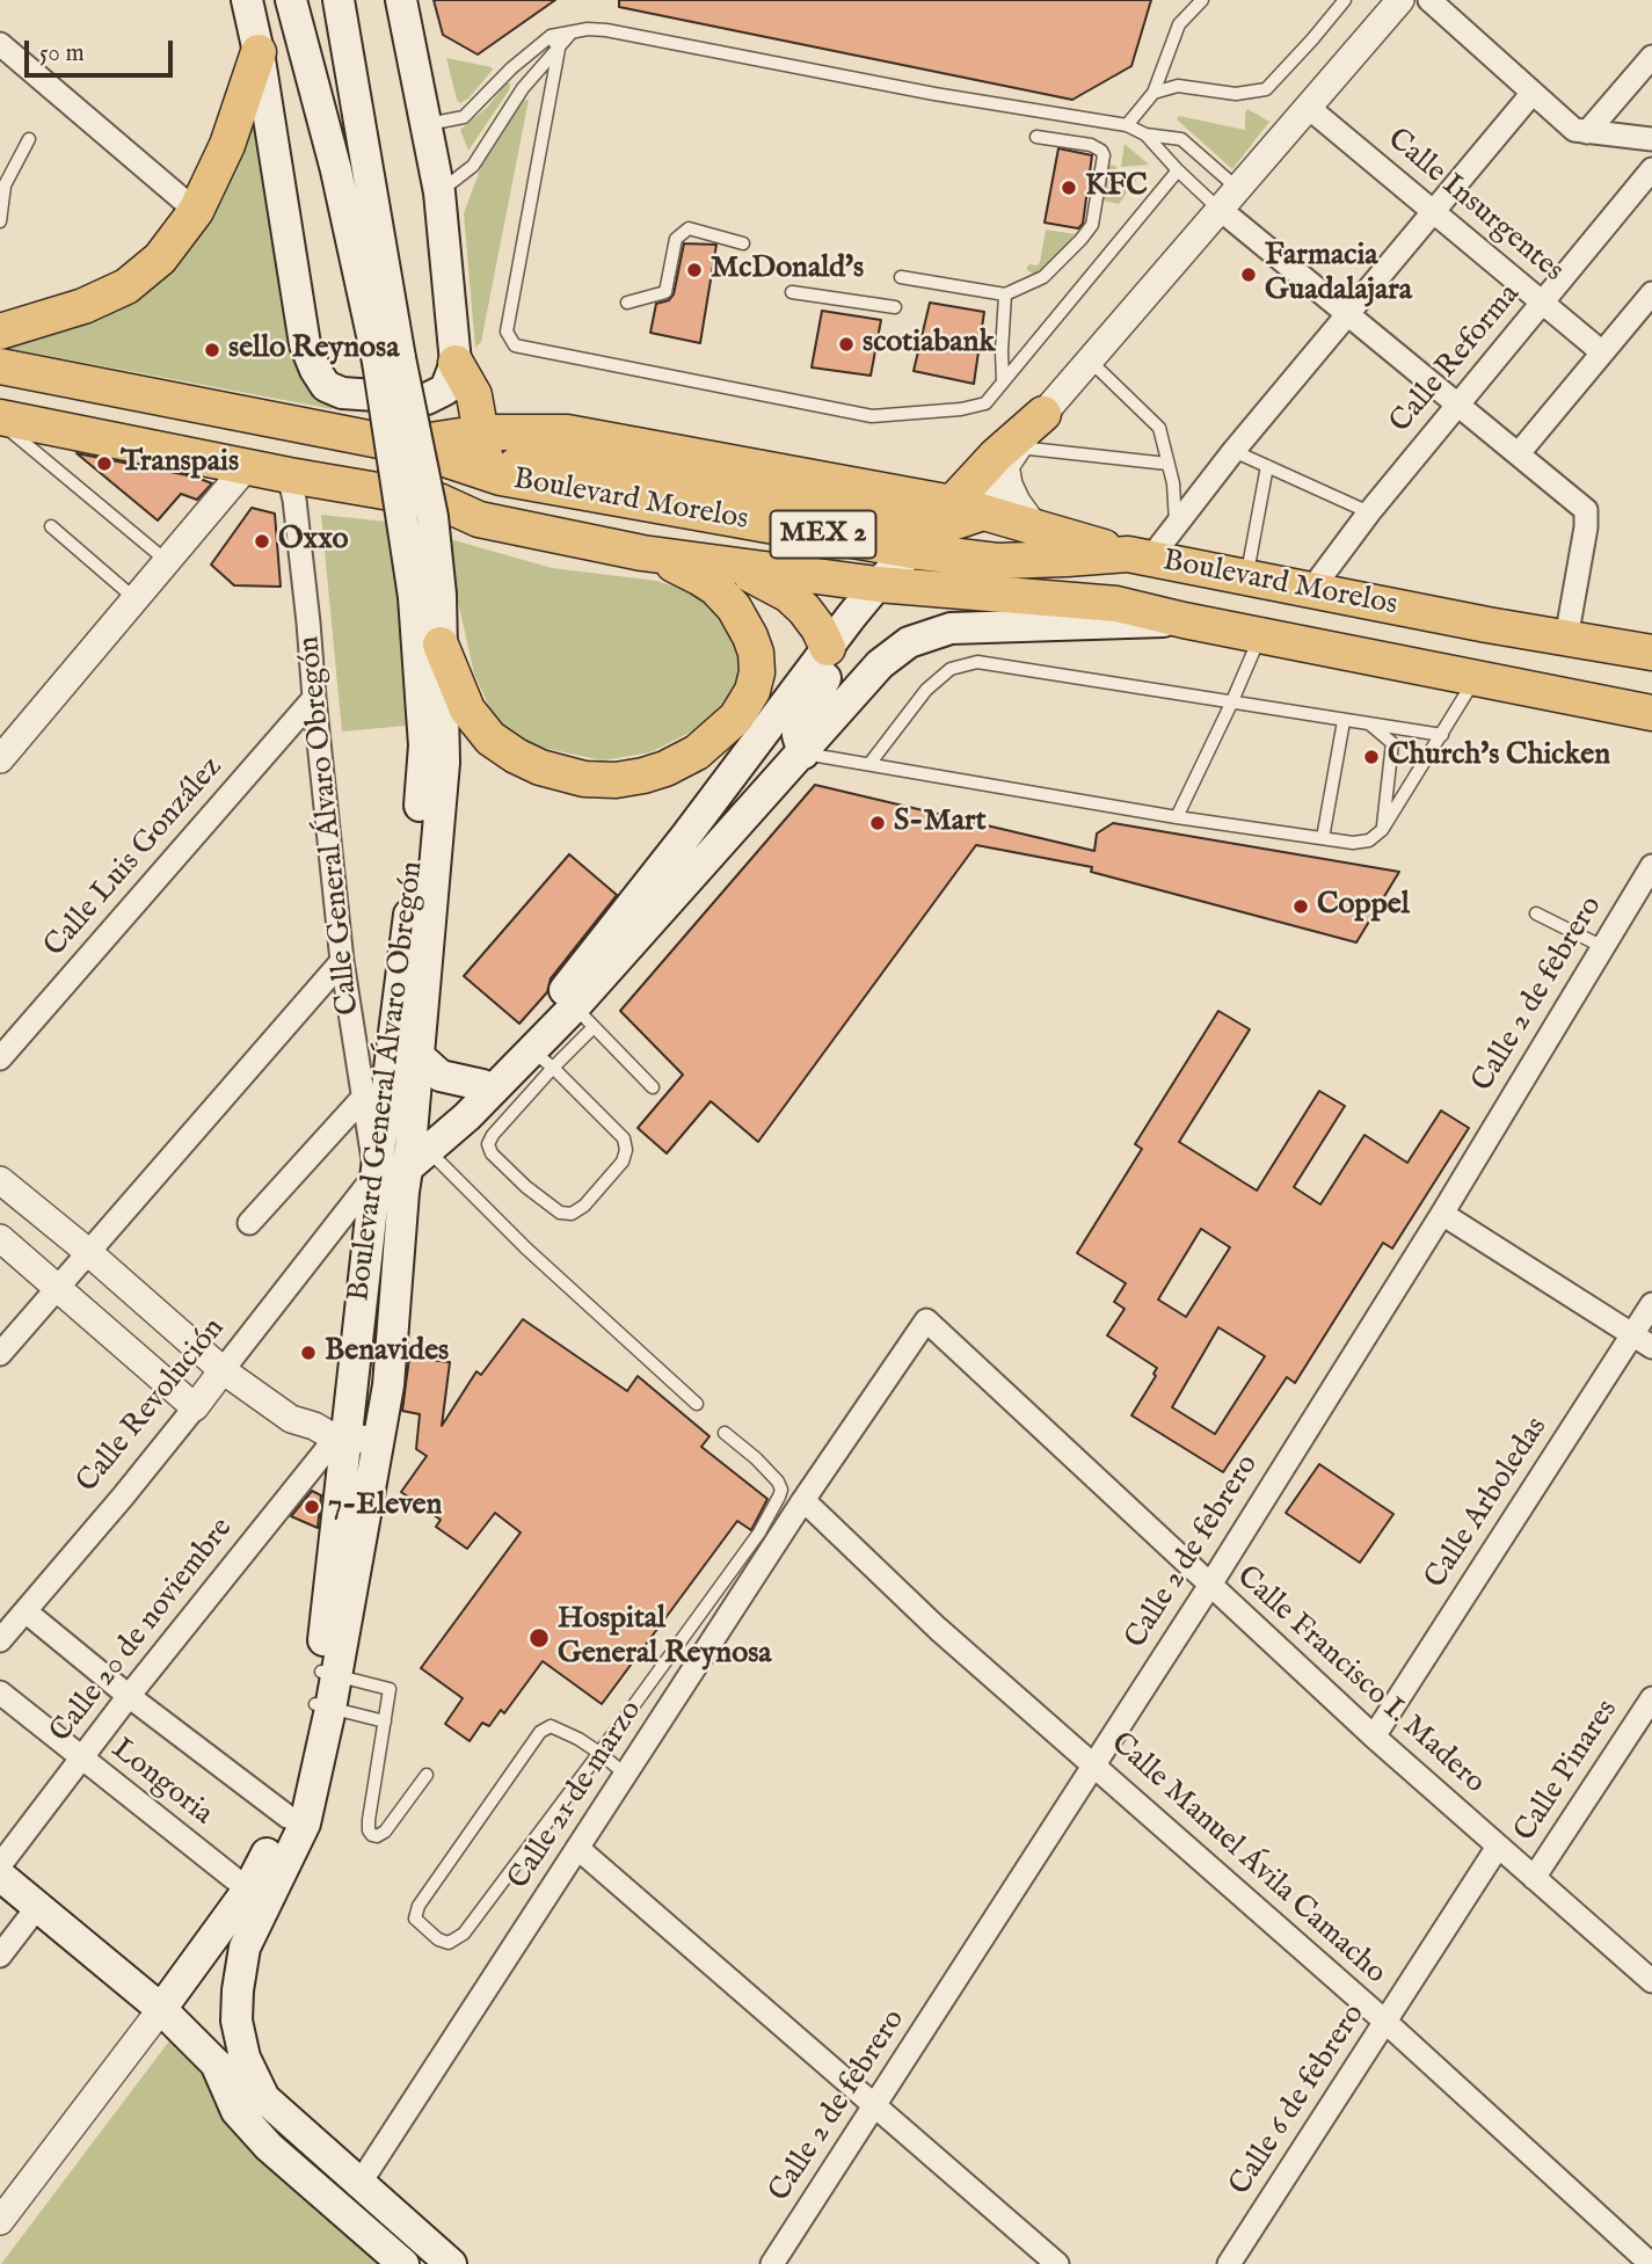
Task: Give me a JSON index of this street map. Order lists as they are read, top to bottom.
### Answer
{
  "streets": {
    "main road": ["Boulevard Morelos", "MEX 2", "Boulevard General Álvaro Obregón"],
    "street": [
      "Calle Insurgentes",
      "Calle Reforma",
      "Calle General Álvaro Obregón",
      "Calle Luis González",
      "Calle 2 de febrero",
      "Calle Revolución",
      "Calle Arboledas",
      "Calle 20 de noviembre",
      "Calle Francisco I. Madero",
      "Calle Pinares",
      "Longoria",
      "Calle 21 de marzo",
      "Calle Manuel Ávila Camacho",
      "Calle 6 de febrero"
    ]
  },
  "crossings": [
    ["Calle Insurgentes", "Calle Reforma"],
    ["Calle Reforma", "Boulevard Morelos"],
    ["Boulevard Morelos", "Calle General Álvaro Obregón"],
    ["Calle General Álvaro Obregón", "Calle Luis González"],
    ["Calle General Álvaro Obregón", "Boulevard General Álvaro Obregón"],
    ["Calle General Álvaro Obregón", "Calle Revolución"],
    ["Calle 2 de febrero", "Calle Francisco I. Madero"],
    ["Calle 2 de febrero", "Calle Manuel Ávila Camacho"],
    ["Boulevard General Álvaro Obregón", "Calle Revolución"],
    ["Boulevard General Álvaro Obregón", "Calle 20 de noviembre"],
    ["Boulevard General Álvaro Obregón", "Longoria"],
    ["Calle Arboledas", "Calle Francisco I. Madero"],
    ["Calle 20 de noviembre", "Longoria"],
    ["Calle Francisco I. Madero", "Calle Pinares"],
    ["Calle Francisco I. Madero", "Calle 21 de marzo"],
    ["Calle Francisco I. Madero", "Calle 6 de febrero"],
    ["Calle 21 de marzo", "Calle Manuel Ávila Camacho"],
    ["Calle Manuel Ávila Camacho", "Calle 6 de febrero"]
  ],
  "places": [
    "KFC",
    "McDonald's",
    "Farmacia Guadalajara",
    "scotiabank",
    "sello Reynosa",
    "Transpais",
    "Oxxo",
    "Church's Chicken",
    "S-Mart",
    "Coppel",
    "Benavides",
    "7-Eleven",
    "Hospital General Reynosa"
  ],
  "scale_bar": "50 m"
}
